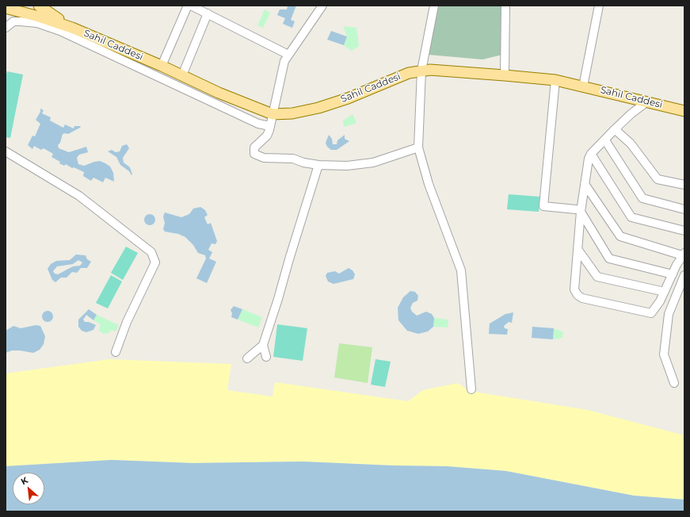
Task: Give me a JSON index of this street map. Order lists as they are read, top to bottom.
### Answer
{
  "streets": {
    "main road": ["Sahil Caddesi"]
  },
  "north": "top left"
}
